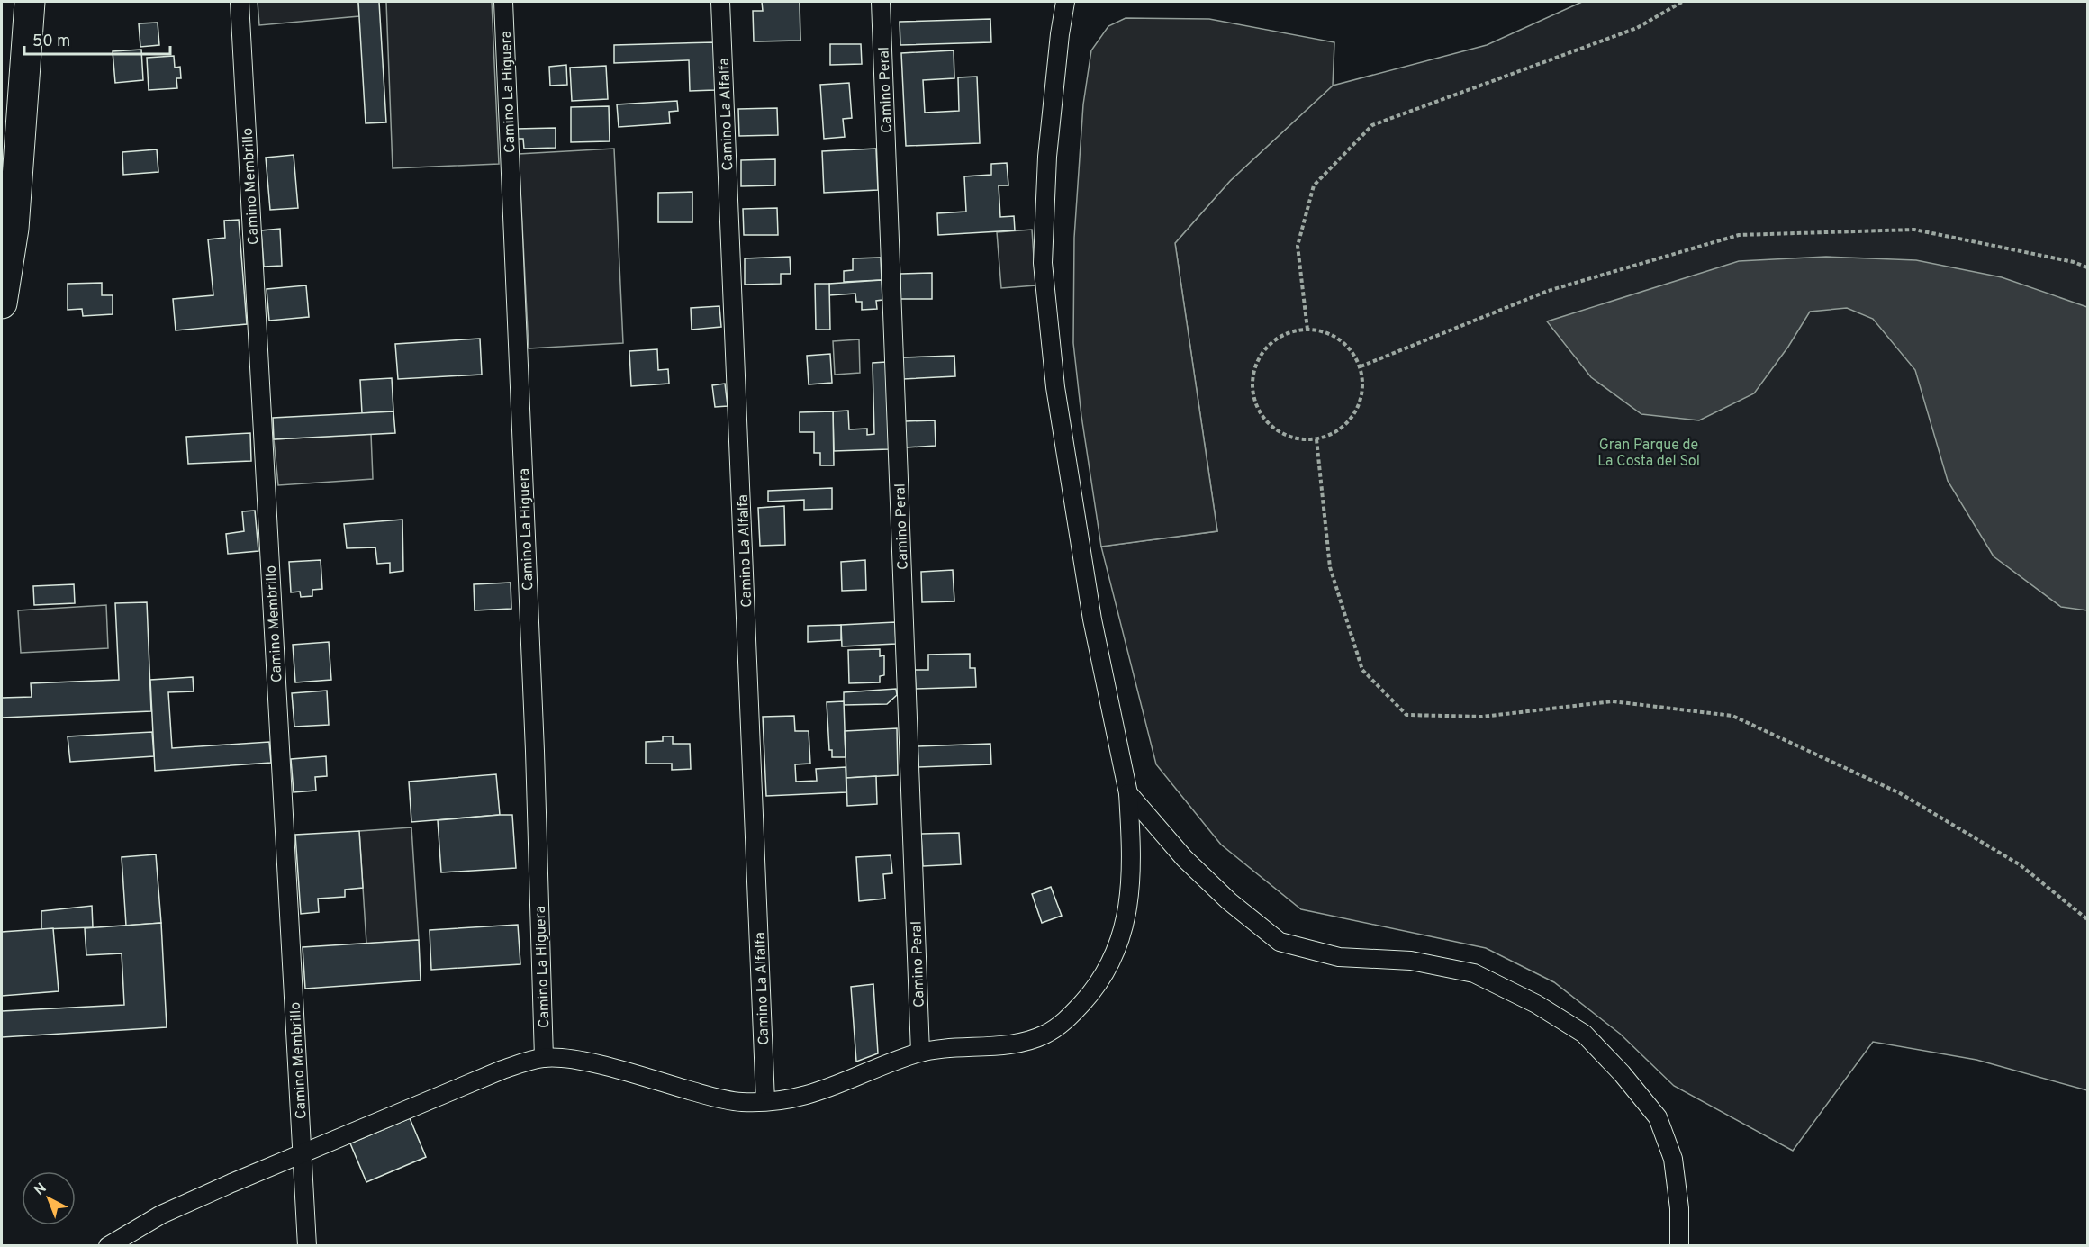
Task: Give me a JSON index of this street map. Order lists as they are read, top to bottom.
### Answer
{
  "streets": {
    "street": [
      "Camino Peral",
      "Camino La Higuera",
      "Camino La Alfalfa",
      "Camino Membrillo"
    ]
  },
  "parks": ["Gran Parque de La Costa del Sol"],
  "scale_bar": "50 m",
  "north": "top left"
}
